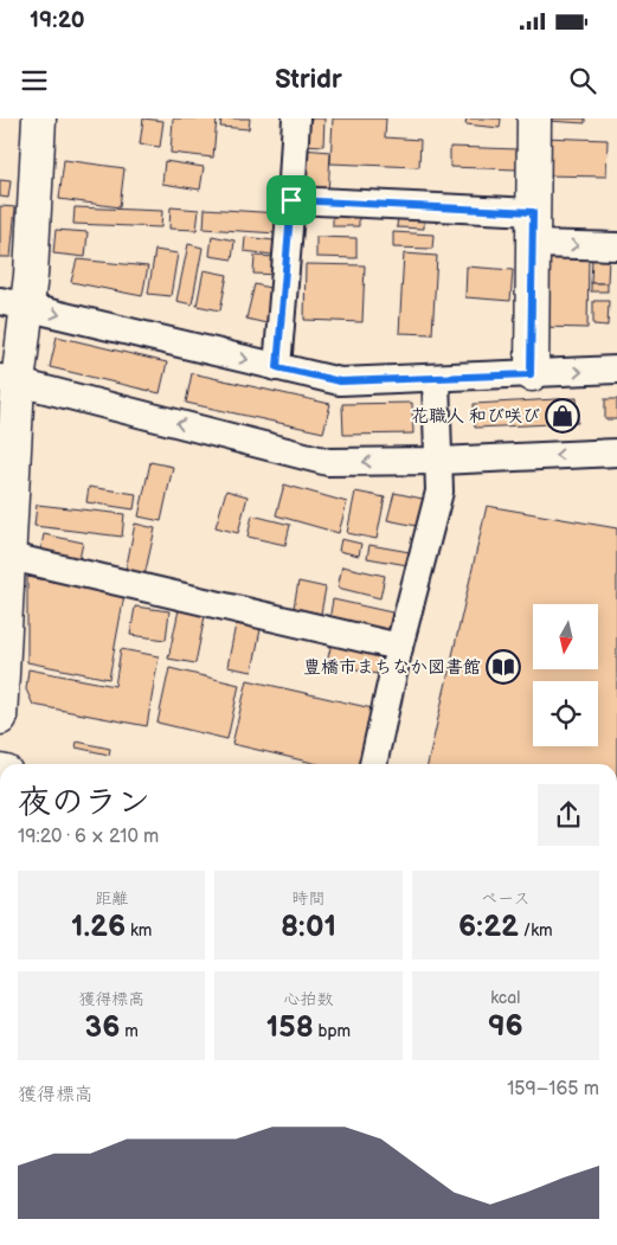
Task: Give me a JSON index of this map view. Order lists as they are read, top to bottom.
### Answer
{
  "places": {
    "shop": ["花職人 和び咲び"],
    "library": ["豊橋市まちなか図書館"]
  },
  "north": "bottom",
  "page": {
    "status": "19:20",
    "header": "Stridr",
    "heading": ["夜のラン", "19:20 · 6 × 210 m"],
    "stats": [
      ["距離", "1.26 km"],
      ["時間", "8:01"],
      ["ペース", "6:22 /km"],
      ["獲得標高", "36 m"],
      ["心拍数", "158 bpm"],
      ["kcal", "96"]
    ],
    "chart": ["獲得標高", "159–165 m"]
  }
}
